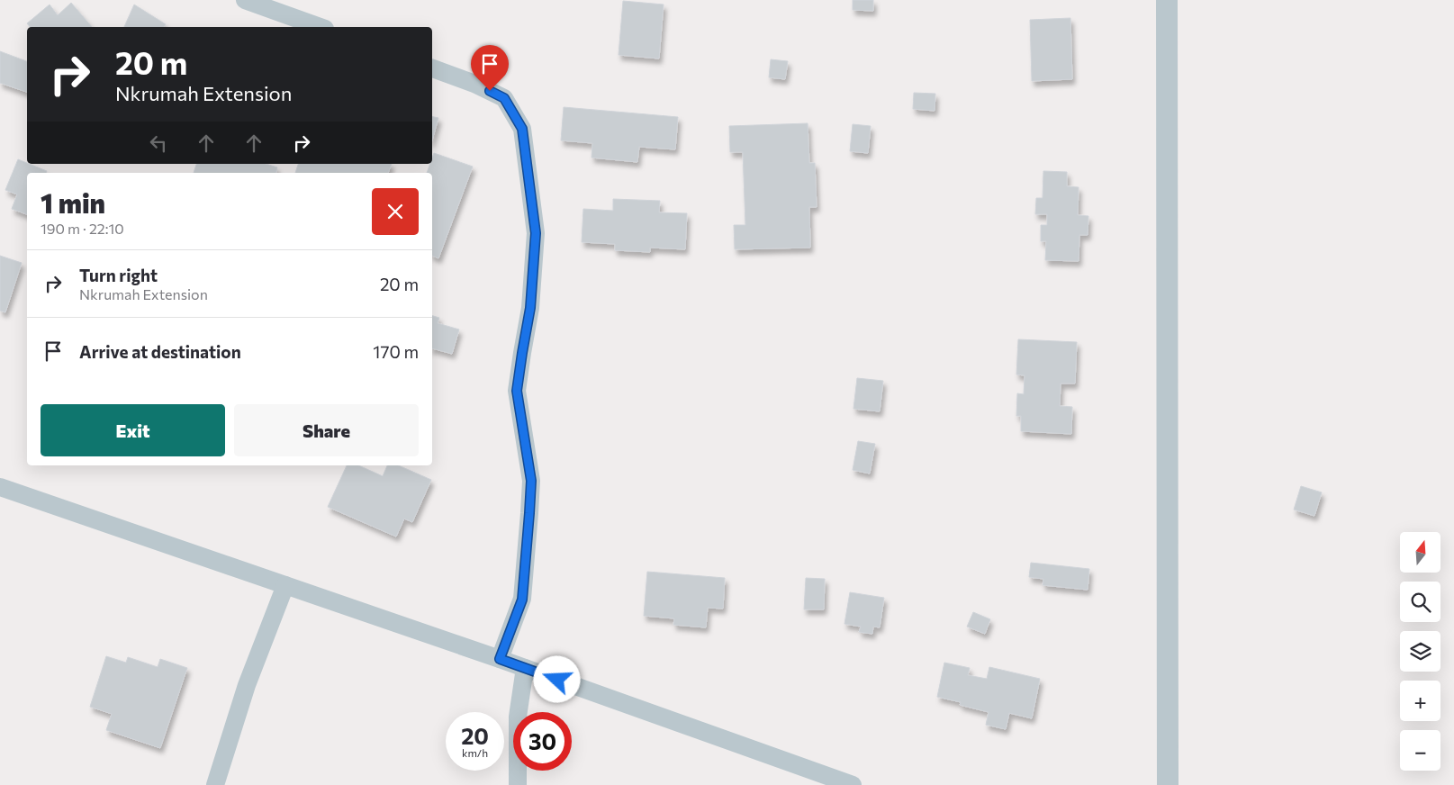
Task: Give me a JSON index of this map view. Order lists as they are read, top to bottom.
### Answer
{
  "north": "top",
  "page": {
    "turn": ["20 m", "Nkrumah Extension"],
    "heading": ["1 min", "190 m · 22:10"],
    "list": [
      {
        "name": "Turn right",
        "note": "Nkrumah Extension",
        "value": "20 m"
      },
      {
        "name": "Arrive at destination",
        "value": "170 m"
      }
    ],
    "buttons": ["Exit", "Share"],
    "map_buttons": ["+", "−"],
    "speed": "20 km/h",
    "limit": "30"
  }
}
